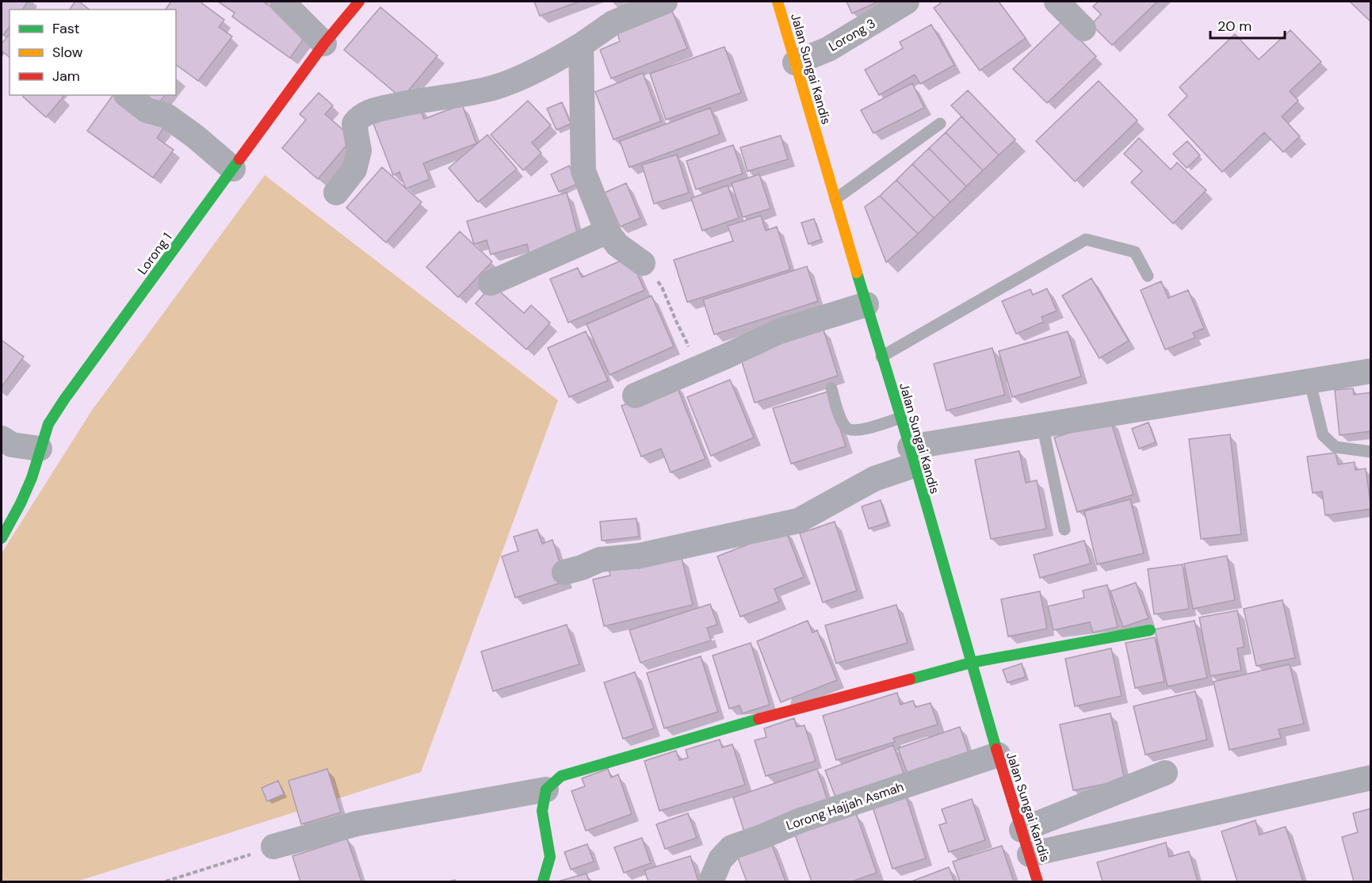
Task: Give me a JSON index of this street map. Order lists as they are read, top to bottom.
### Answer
{
  "streets": {
    "street": [
      "Lorong 3",
      "Jalan Sungai Kandis",
      "Lorong 1",
      "Lorong Hajjah Asmah"
    ]
  },
  "crossings": [
    ["Lorong 3", "Jalan Sungai Kandis"],
    ["Jalan Sungai Kandis", "Lorong Hajjah Asmah"]
  ],
  "legend": ["Fast", "Slow", "Jam"],
  "scale_bar": "20 m"
}
